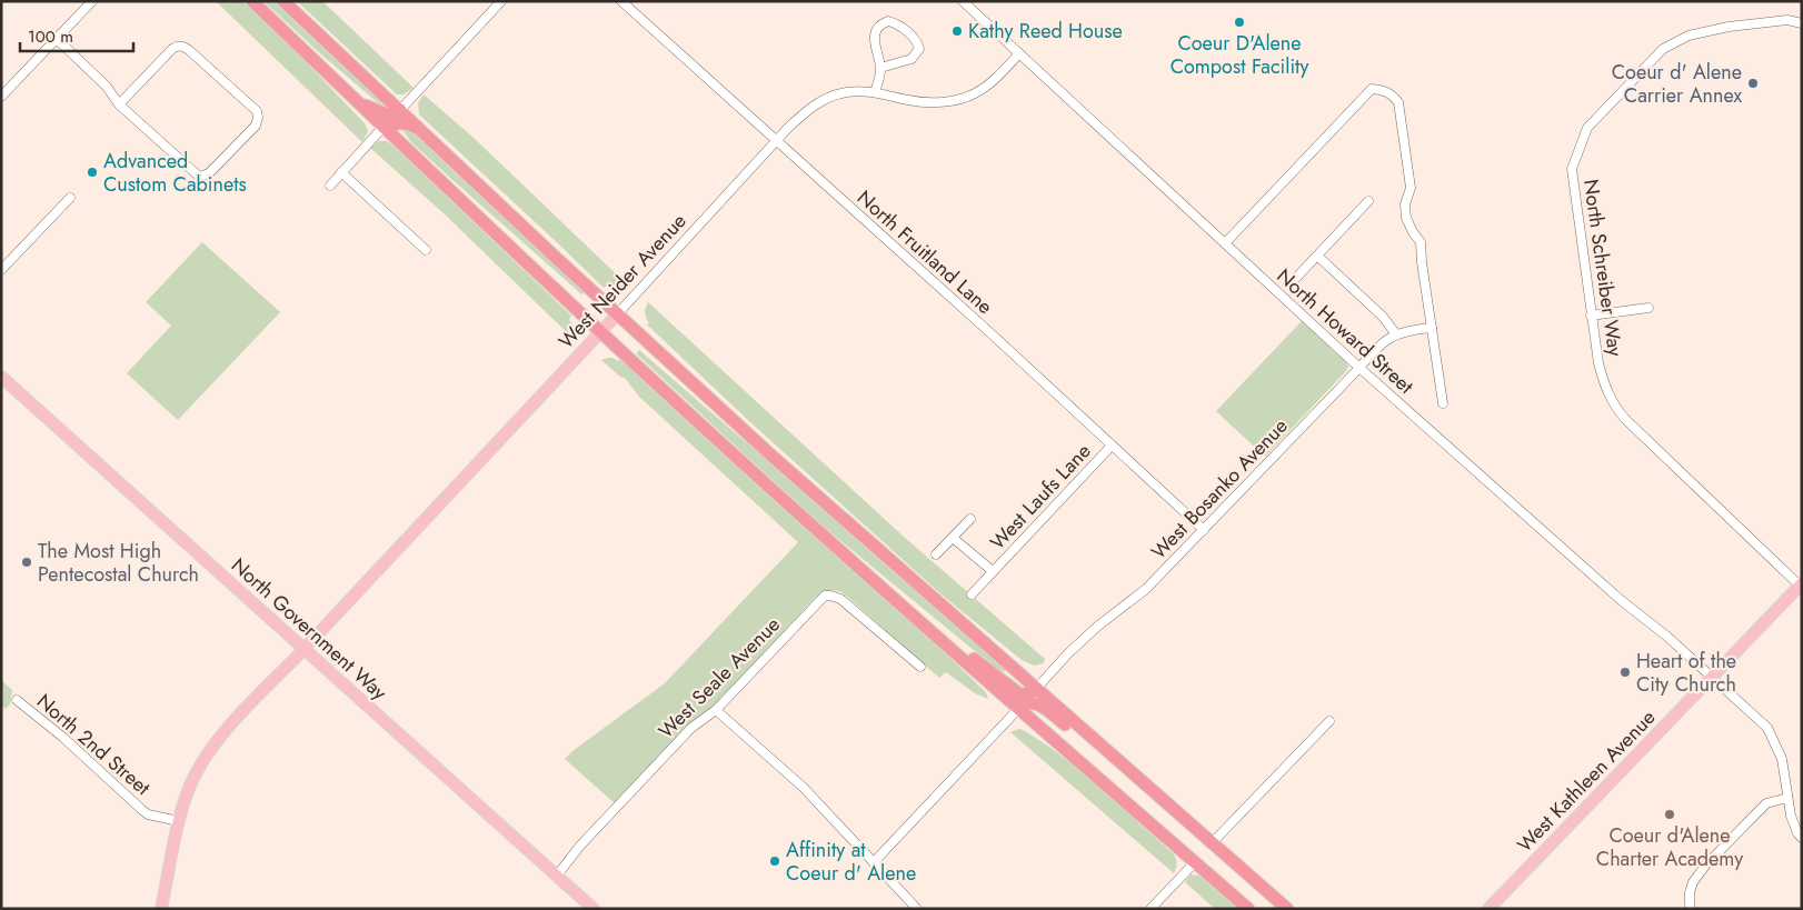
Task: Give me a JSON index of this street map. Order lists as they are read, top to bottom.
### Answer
{
  "streets": {
    "main road": ["West Neider Avenue", "North Government Way", "West Kathleen Avenue"],
    "street": [
      "North Fruitland Lane",
      "North Schreiber Way",
      "North Howard Street",
      "West Bosanko Avenue",
      "West Laufs Lane",
      "West Seale Avenue",
      "North 2nd Street"
    ]
  },
  "crossings": [
    ["North Fruitland Lane", "West Neider Avenue"],
    ["North Fruitland Lane", "West Bosanko Avenue"],
    ["North Fruitland Lane", "West Laufs Lane"],
    ["North Schreiber Way", "West Kathleen Avenue"],
    ["West Neider Avenue", "North Howard Street"],
    ["West Neider Avenue", "North Government Way"],
    ["West Neider Avenue", "North 2nd Street"],
    ["North Howard Street", "West Bosanko Avenue"],
    ["North Howard Street", "West Kathleen Avenue"],
    ["North Government Way", "West Seale Avenue"]
  ],
  "places": [
    "Coeur D'Alene Compost Facility",
    "Kathy Reed House",
    "Coeur d' Alene Carrier Annex",
    "Advanced Custom Cabinets",
    "The Most High Pentecostal Church",
    "Heart of the City Church",
    "Coeur d'Alene Charter Academy",
    "Affinity at Coeur d' Alene"
  ],
  "scale_bar": "100 m"
}
